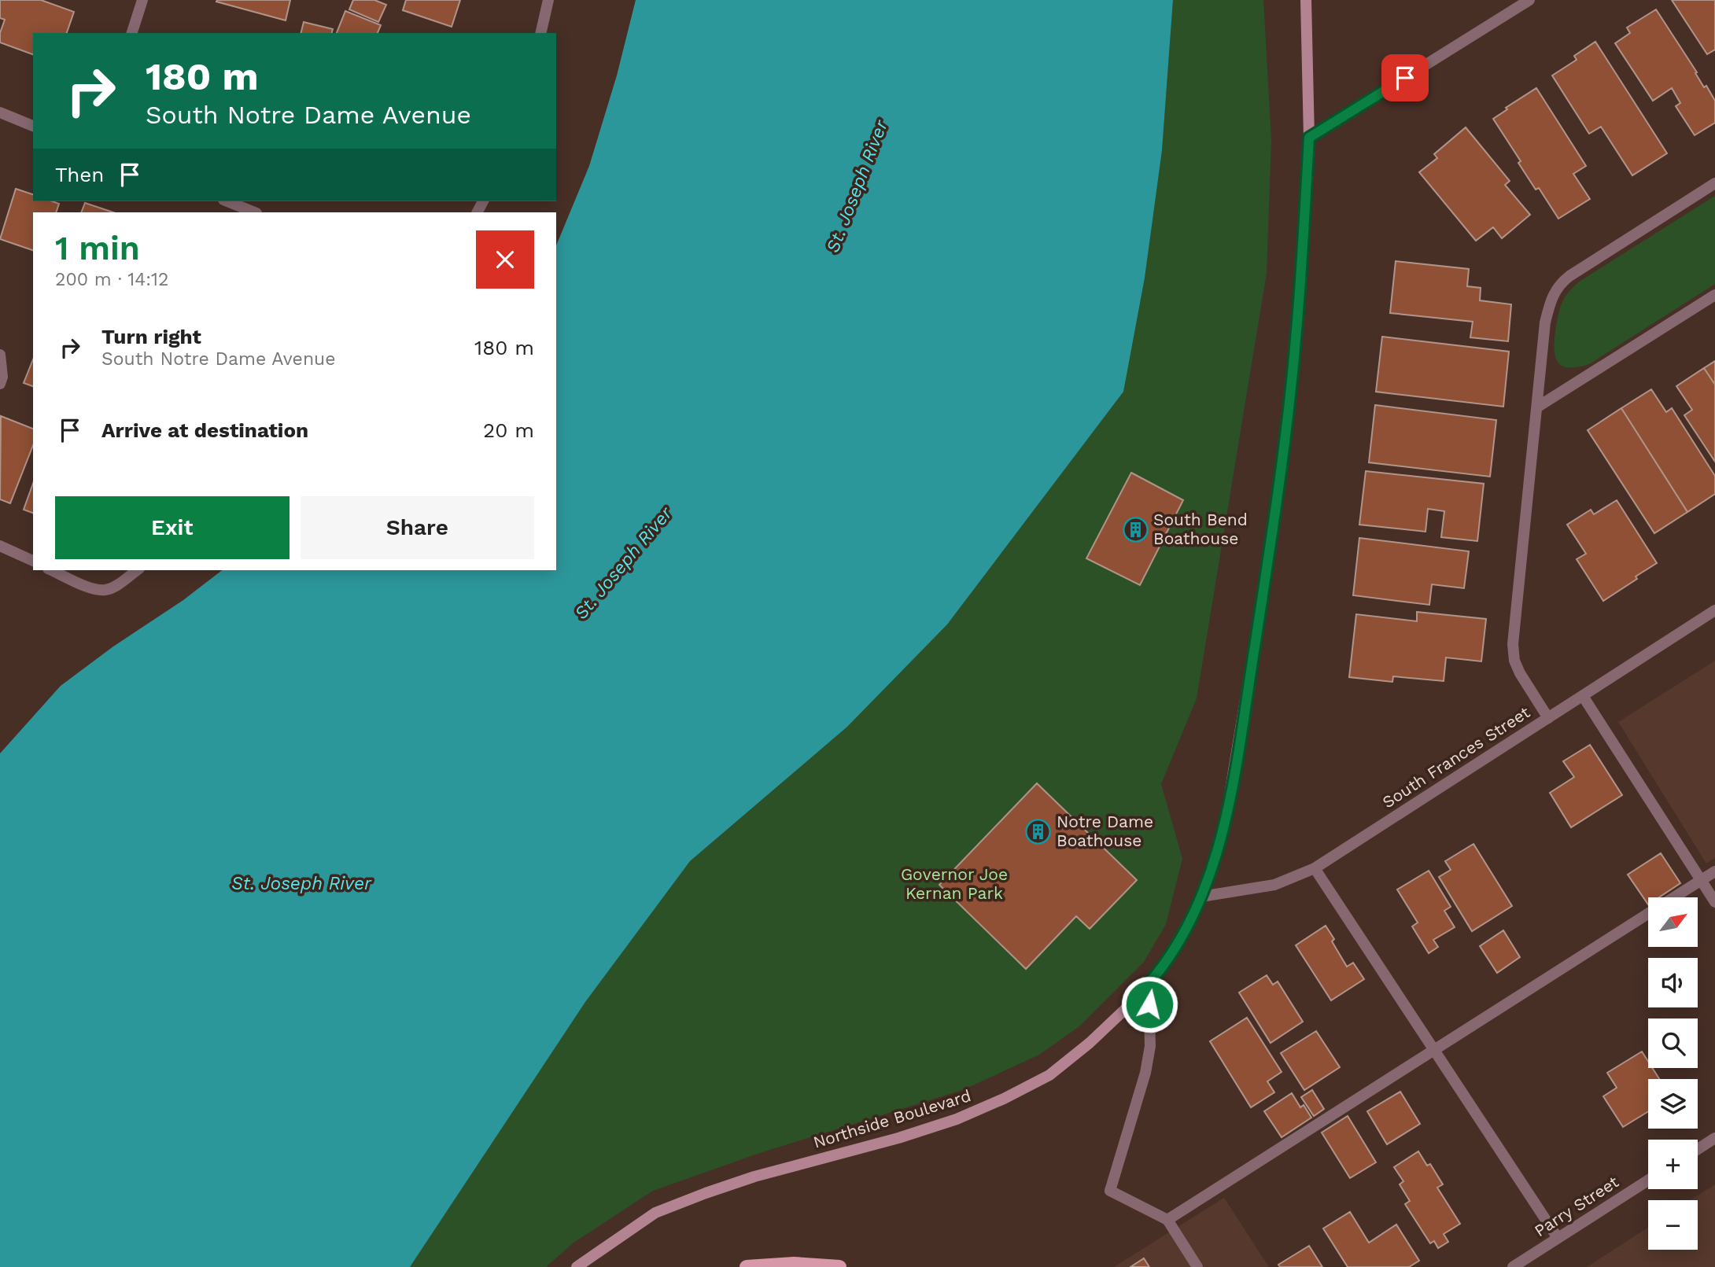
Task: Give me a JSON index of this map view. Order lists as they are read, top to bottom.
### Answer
{
  "streets": {
    "street": ["South Frances Street", "Northside Boulevard", "Parry Street"]
  },
  "crossings": [
    ["South Frances Street", "Northside Boulevard"]
  ],
  "water": ["St. Joseph River"],
  "parks": ["Governor Joe Kernan Park"],
  "places": {
    "building": ["South Bend Boathouse", "Notre Dame Boathouse"]
  },
  "north": "top right",
  "page": {
    "turn": ["180 m", "South Notre Dame Avenue"],
    "then": "Then",
    "heading": ["1 min", "200 m · 14:12"],
    "list": [
      {
        "name": "Turn right",
        "note": "South Notre Dame Avenue",
        "value": "180 m"
      },
      {
        "name": "Arrive at destination",
        "value": "20 m"
      }
    ],
    "buttons": ["Exit", "Share"],
    "map_buttons": ["+", "−"]
  }
}
